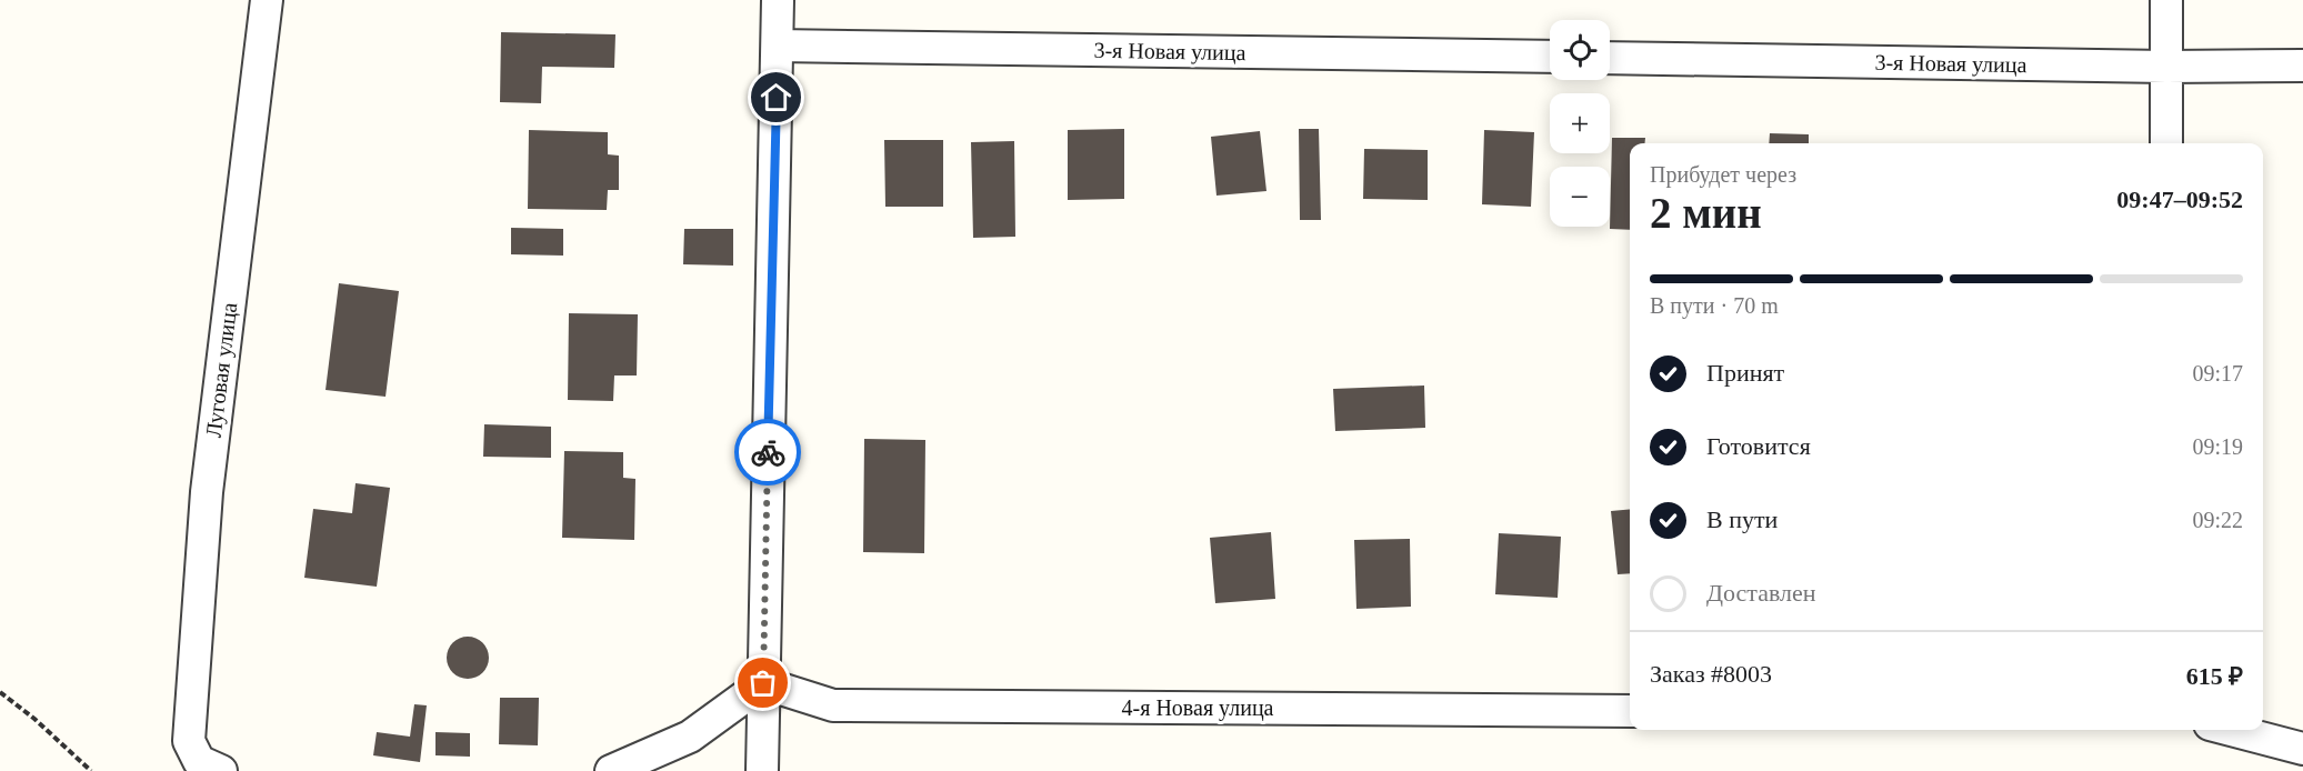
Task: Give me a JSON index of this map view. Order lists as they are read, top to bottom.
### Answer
{
  "streets": {
    "street": ["3-я Новая улица", "Луговая улица", "4-я Новая улица"]
  },
  "page": {
    "map_buttons": ["+", "−"],
    "heading": ["2 мин", "Прибудет через", "09:47–09:52"],
    "panel": ["Заказ #8003", "615 ₽"],
    "bar": "В пути · 70 m",
    "list": [
      ["Принят", "09:17"],
      ["Готовится", "09:19"],
      ["В пути", "09:22"],
      "Доставлен"
    ]
  }
}
